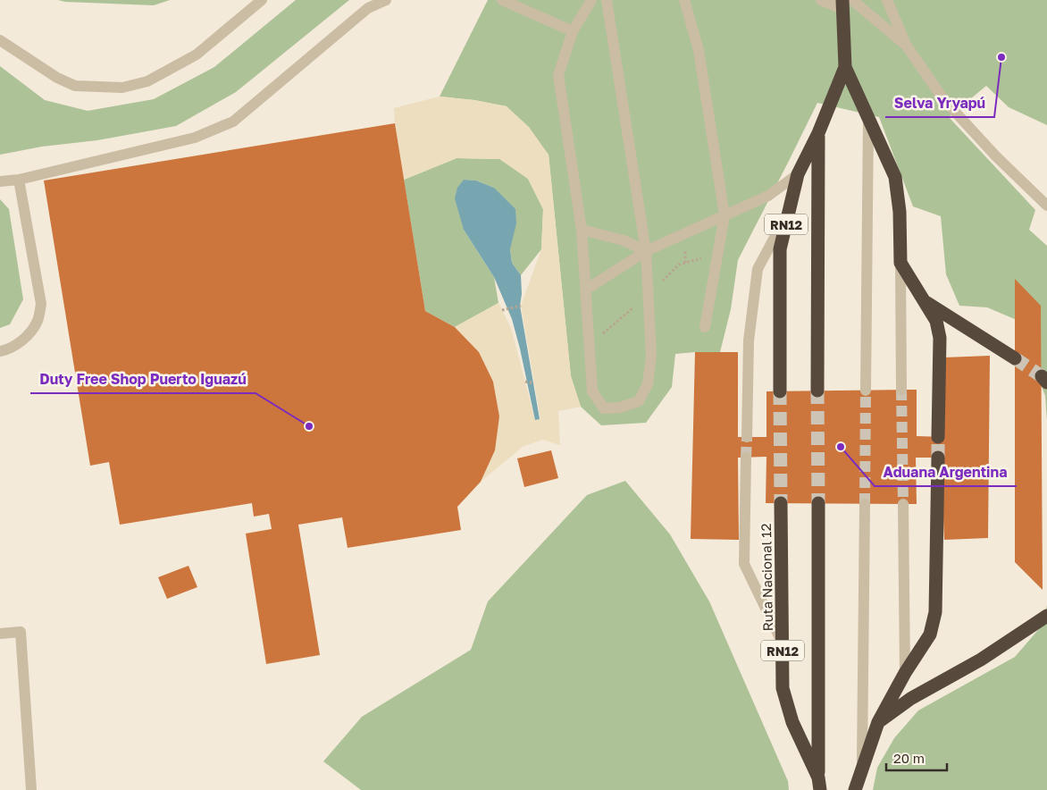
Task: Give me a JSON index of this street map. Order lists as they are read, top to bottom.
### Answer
{
  "streets": {
    "highway": ["RN12", "Ruta Nacional 12"]
  },
  "places": ["Selva Yryapú", "Duty Free Shop Puerto Iguazú", "Aduana Argentina"],
  "scale_bar": "20 m"
}
